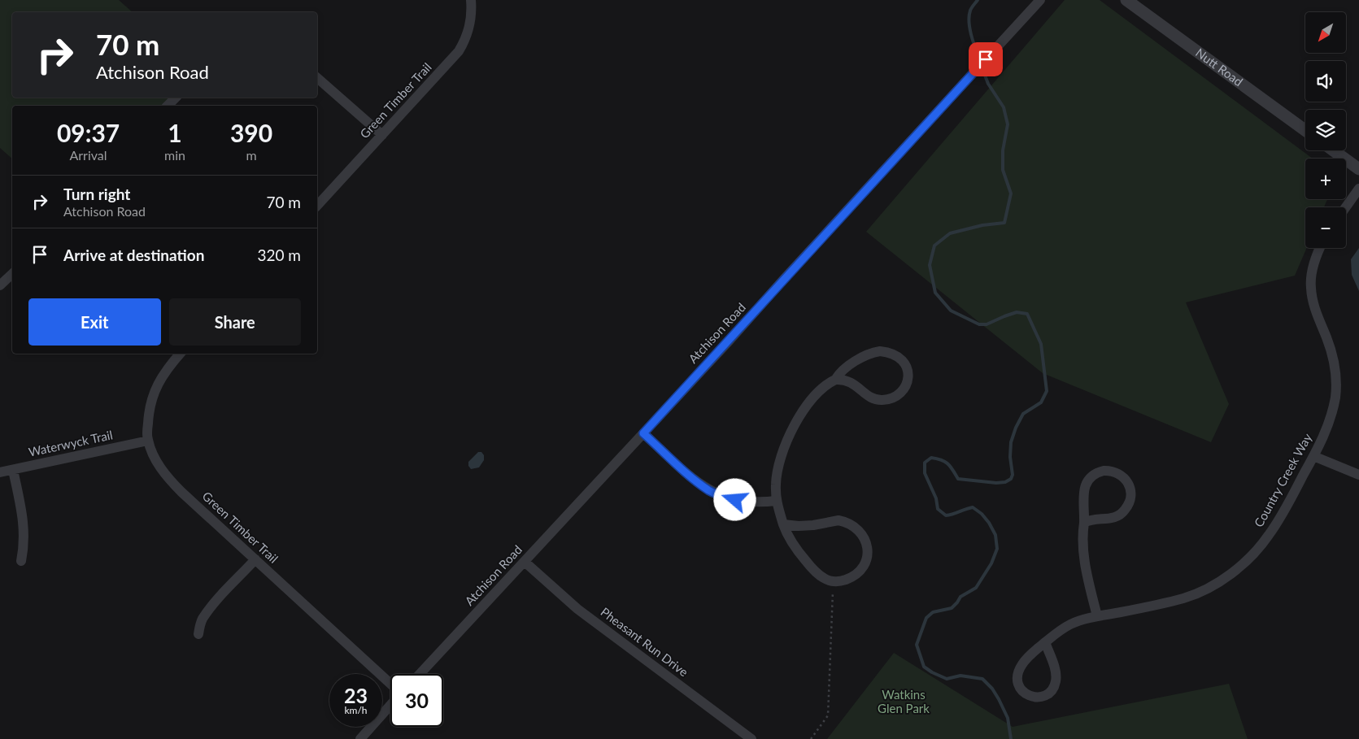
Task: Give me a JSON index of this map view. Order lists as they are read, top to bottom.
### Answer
{
  "streets": {
    "street": [
      "Nutt Road",
      "Green Timber Trail",
      "Atchison Road",
      "Waterwyck Trail",
      "Country Creek Way",
      "Pheasant Run Drive"
    ]
  },
  "crossings": [
    ["Green Timber Trail", "Waterwyck Trail"],
    ["Atchison Road", "Pheasant Run Drive"]
  ],
  "parks": ["Watkins Glen Park"],
  "north": "bottom left",
  "page": {
    "map_buttons": ["+", "−"],
    "turn": ["70 m", "Atchison Road"],
    "eta": [
      "09:37",
      "Arrival",
      "1",
      "min",
      "390",
      "m"
    ],
    "list": [
      {
        "name": "Turn right",
        "note": "Atchison Road",
        "value": "70 m"
      },
      {
        "name": "Arrive at destination",
        "value": "320 m"
      }
    ],
    "buttons": ["Exit", "Share"],
    "speed": "23 km/h",
    "limit": "30"
  }
}
